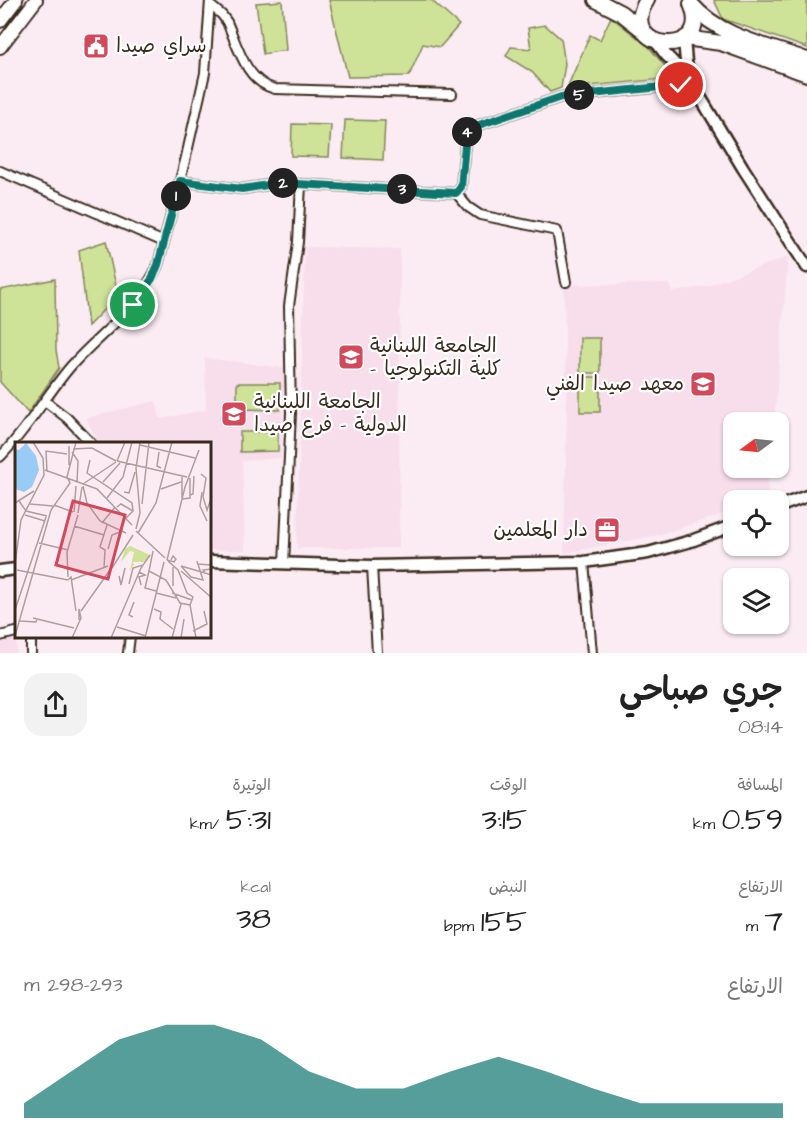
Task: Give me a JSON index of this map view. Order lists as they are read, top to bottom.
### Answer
{
  "places": {
    "public building": ["سراي صيدا"],
    "school or university": ["الجامعة اللبنانية - كلية التكنولوجيا", "معهد صيدا الفني", "الجامعة اللبنانية الدولية - فرع صيدا"],
    "office": ["دار المعلمين"]
  },
  "north": "left",
  "page": {
    "pins": [
      "5",
      "4",
      "2",
      "3",
      "1"
    ],
    "heading": ["جري صباحي", "08:14"],
    "stats": [
      ["المسافة", "0.59 km"],
      ["الوقت", "3:15"],
      ["الوتيرة", "5:31 /km"],
      ["الارتفاع", "7 m"],
      ["النبض", "155 bpm"],
      ["kcal", "38"]
    ],
    "chart": ["الارتفاع", "293–298 m"]
  }
}
